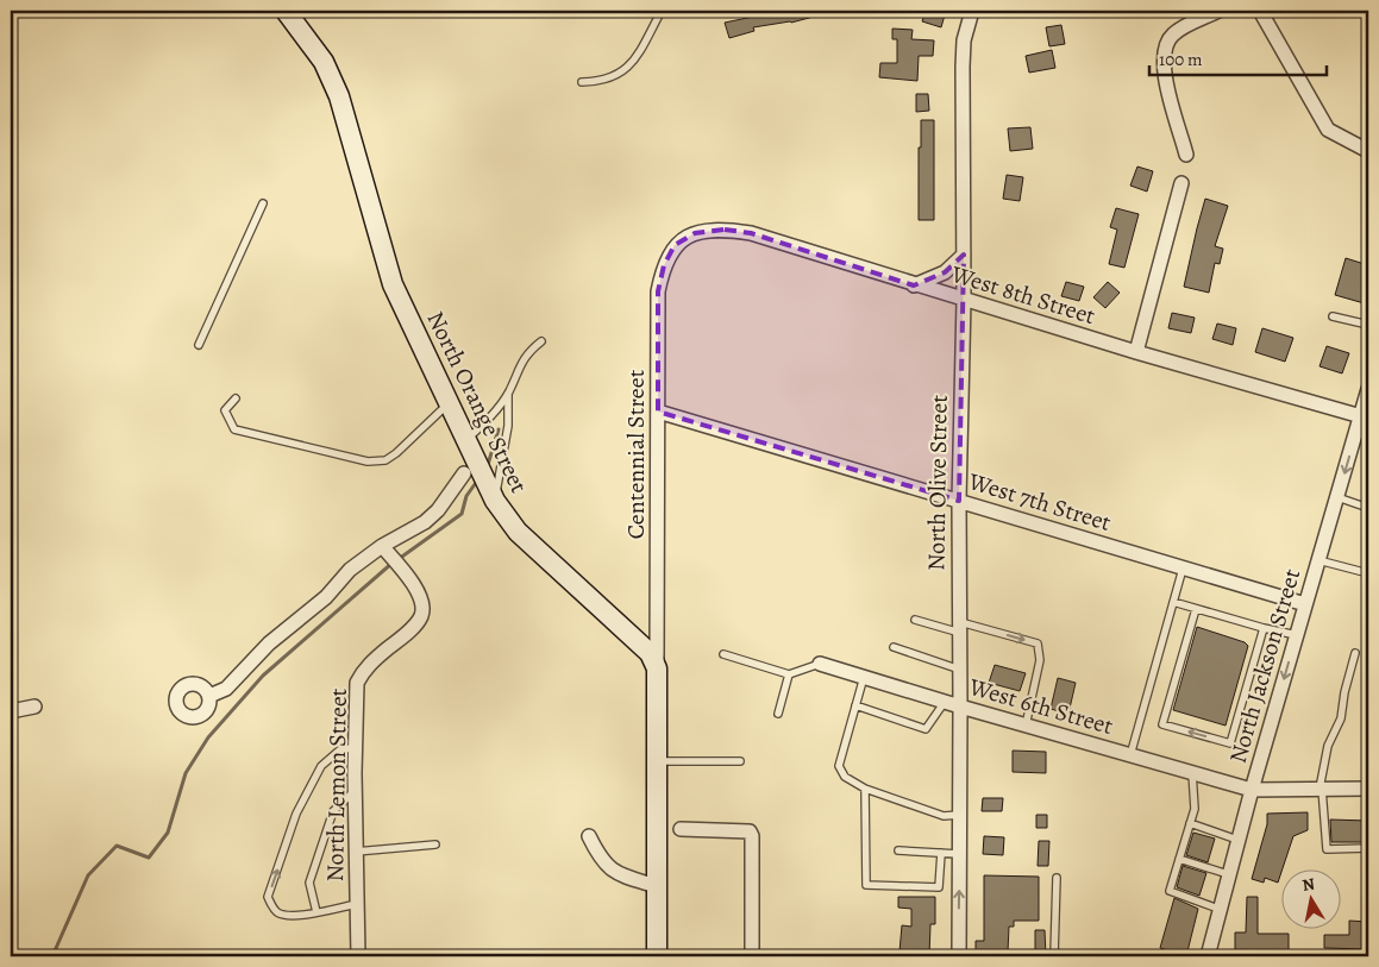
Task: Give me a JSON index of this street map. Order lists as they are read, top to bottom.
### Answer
{
  "streets": {
    "street": [
      "West 8th Street",
      "North Orange Street",
      "Centennial Street",
      "North Olive Street",
      "West 7th Street",
      "North Jackson Street",
      "West 6th Street",
      "North Lemon Street"
    ]
  },
  "crossings": [
    ["West 8th Street", "Centennial Street"],
    ["West 8th Street", "North Olive Street"],
    ["West 8th Street", "North Jackson Street"],
    ["North Orange Street", "Centennial Street"],
    ["Centennial Street", "West 7th Street"],
    ["North Olive Street", "West 7th Street"],
    ["North Olive Street", "West 6th Street"],
    ["West 7th Street", "North Jackson Street"],
    ["North Jackson Street", "West 6th Street"]
  ],
  "one_way": ["North Jackson Street"],
  "scale_bar": "100 m",
  "north": "top"
}
